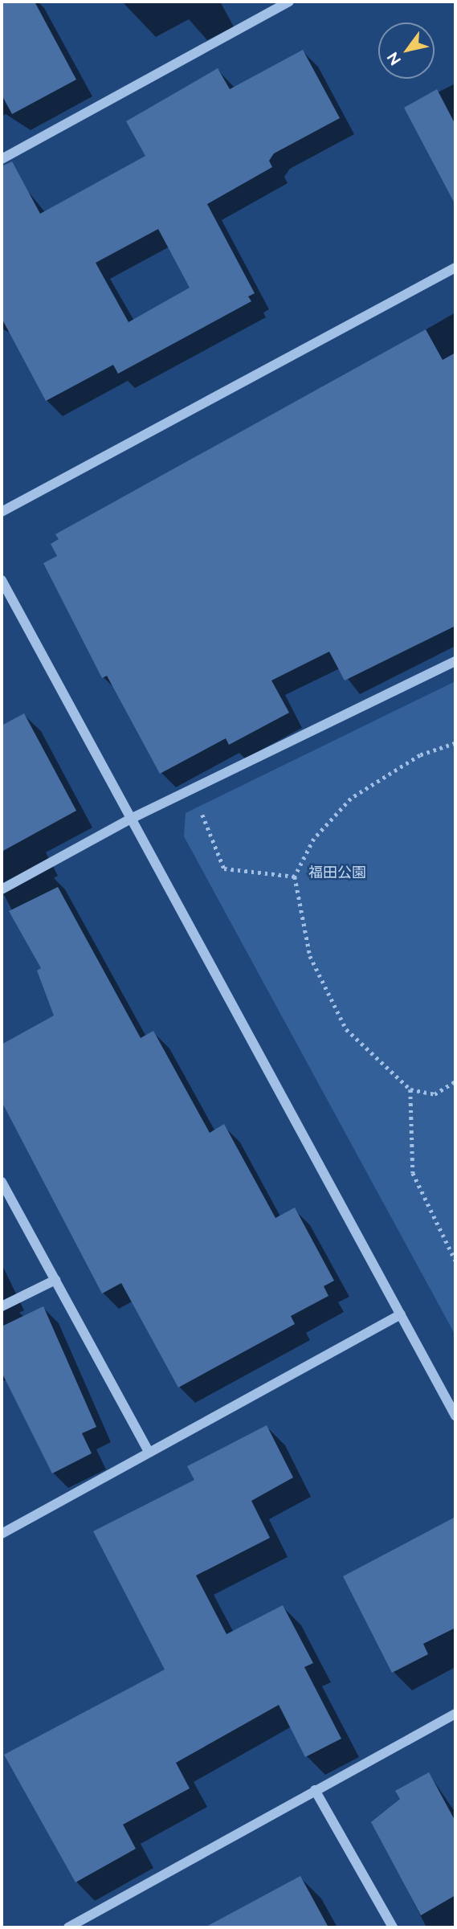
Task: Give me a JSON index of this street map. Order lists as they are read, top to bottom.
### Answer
{
  "parks": ["福田公園"],
  "north": "bottom left"
}
